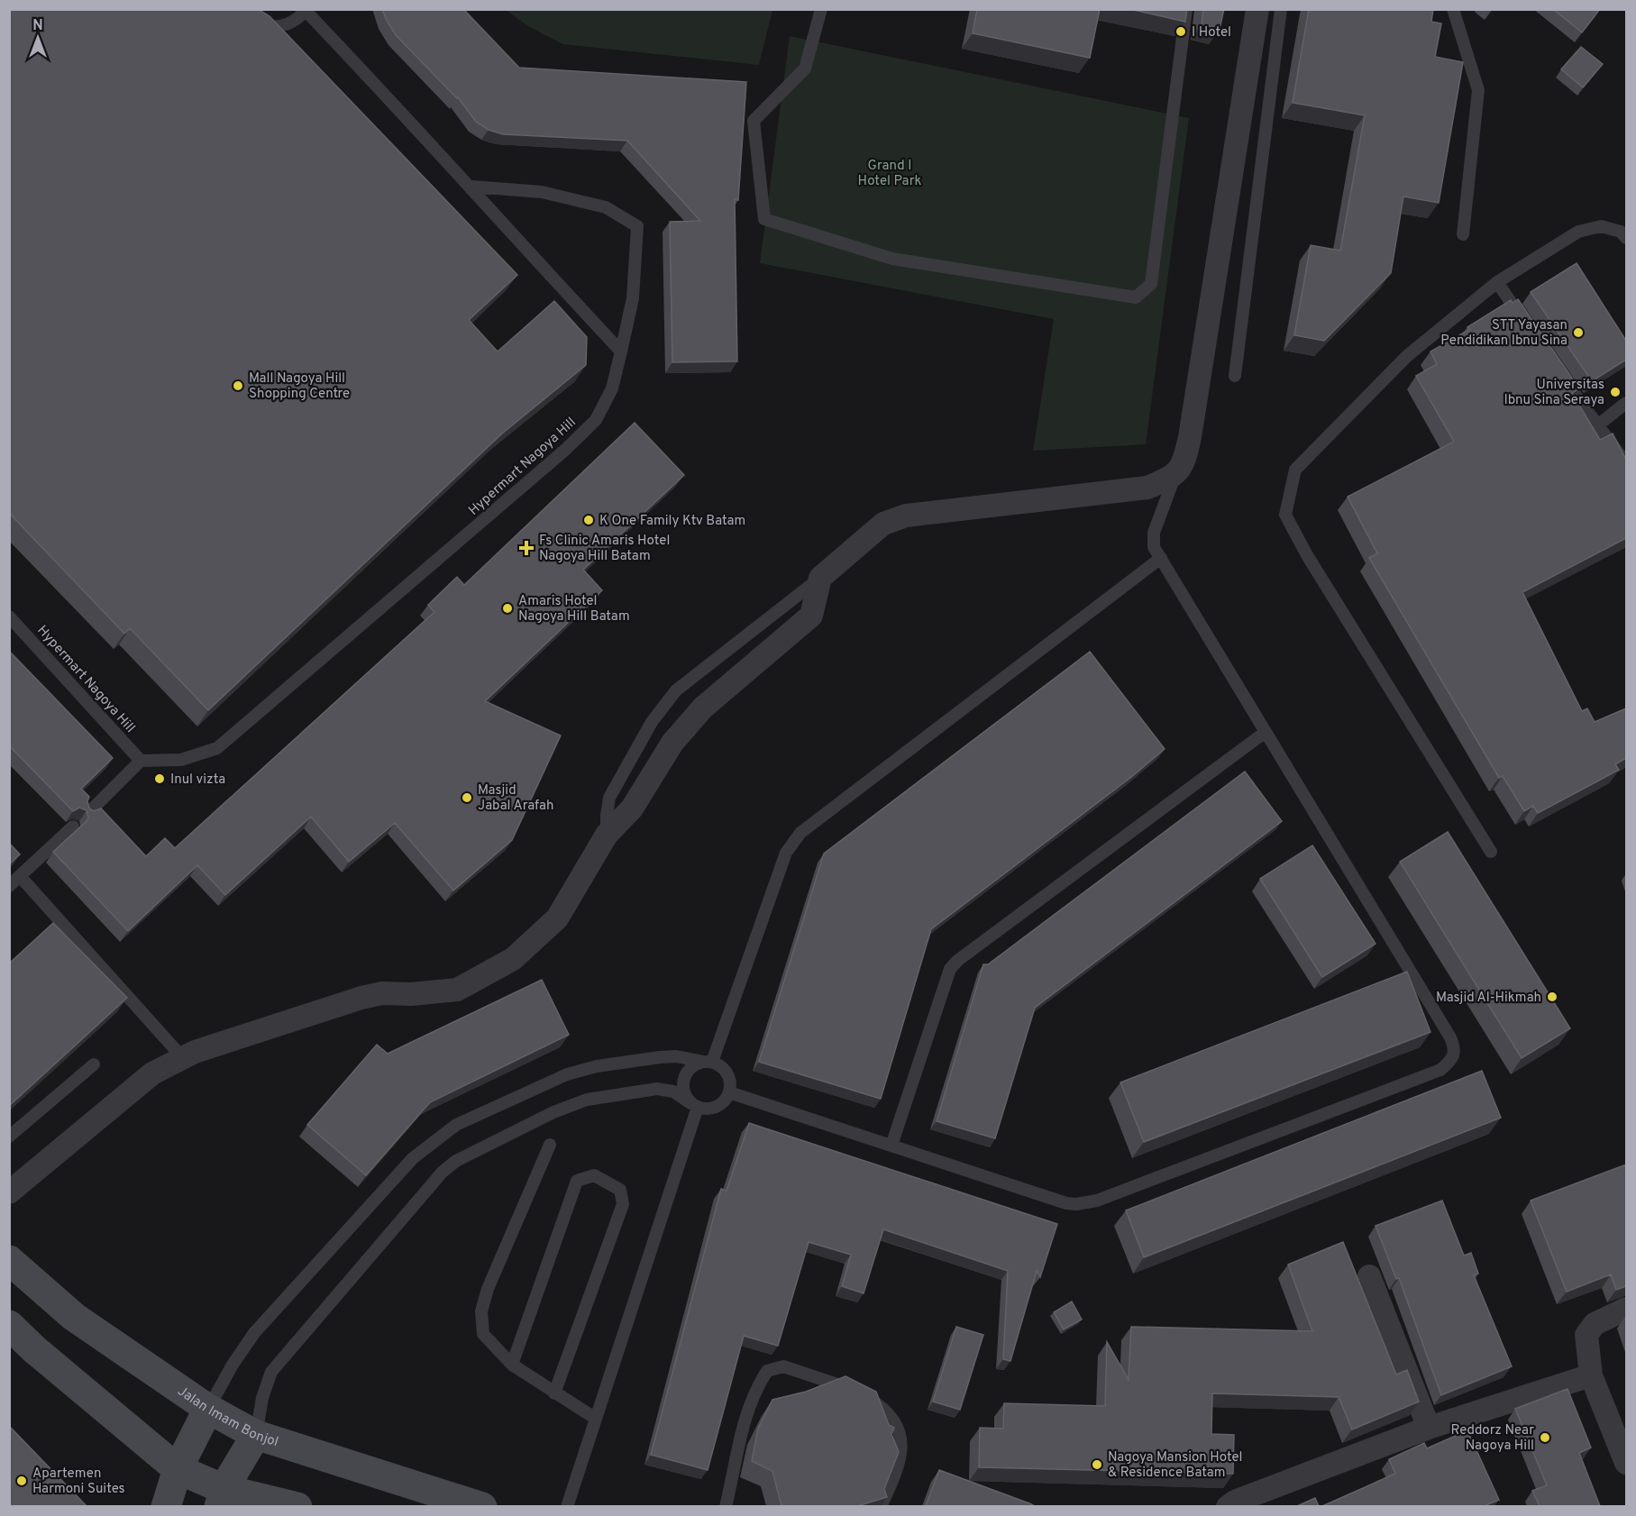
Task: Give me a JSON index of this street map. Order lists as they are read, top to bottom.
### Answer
{
  "streets": {
    "main road": ["Jalan Imam Bonjol"],
    "lane": ["Hypermart Nagoya Hill"]
  },
  "parks": ["Grand I Hotel Park"],
  "places": {
    "other": [
      "I Hotel",
      "STT Yayasan Pendidikan Ibnu Sina",
      "Mall Nagoya Hill Shopping Centre",
      "Universitas Ibnu Sina Seraya",
      "K One Family Ktv Batam",
      "Amaris Hotel Nagoya Hill Batam",
      "Inul vizta",
      "Masjid Jabal Arafah",
      "Masjid Al-Hikmah",
      "Reddorz Near Nagoya Hill",
      "Nagoya Mansion Hotel & Residence Batam",
      "Apartemen Harmoni Suites"
    ],
    "health": ["Fs Clinic Amaris Hotel Nagoya Hill Batam"]
  },
  "north": "top"
}
